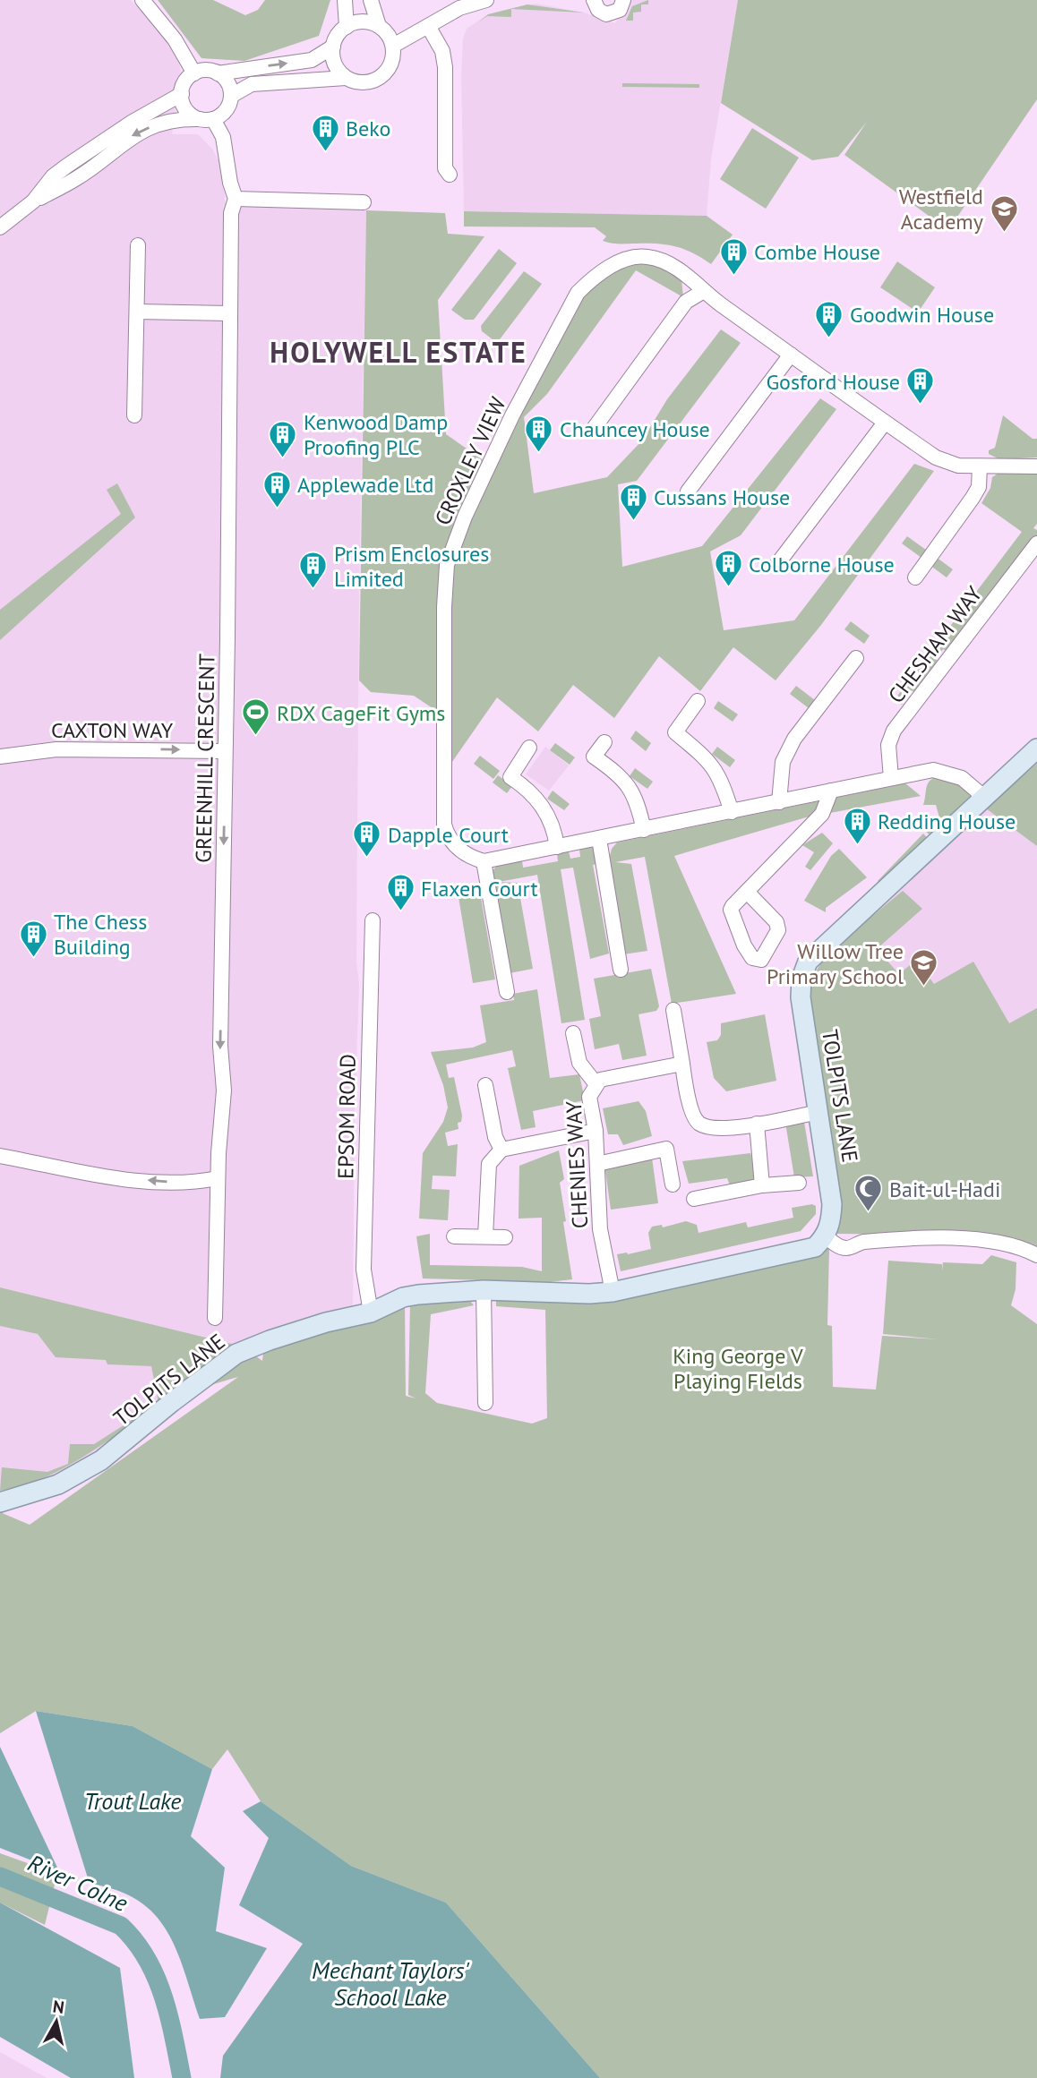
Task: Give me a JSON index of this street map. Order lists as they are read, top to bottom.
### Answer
{
  "streets": {
    "main road": ["TOLPITS LANE"],
    "street": [
      "CROXLEY VIEW",
      "CHESHAM WAY",
      "CAXTON WAY",
      "GREENHILL CRESCENT",
      "EPSOM ROAD",
      "CHENIES WAY"
    ]
  },
  "crossings": [
    ["CAXTON WAY", "GREENHILL CRESCENT"],
    ["TOLPITS LANE", "EPSOM ROAD"],
    ["TOLPITS LANE", "CHENIES WAY"]
  ],
  "one_way": ["CAXTON WAY", "GREENHILL CRESCENT"],
  "districts": ["HOLYWELL ESTATE"],
  "water": ["Trout Lake", "River Colne", "Mechant Taylors' School Lake"],
  "parks": ["King George V Playing FIelds"],
  "places": {
    "building": [
      "Beko",
      "Combe House",
      "Goodwin House",
      "Gosford House",
      "Chauncey House",
      "Kenwood Damp Proofing PLC",
      "Applewade Ltd",
      "Cussans House",
      "Colborne House",
      "Prism Enclosures Limited",
      "Redding House",
      "Dapple Court",
      "Flaxen Court",
      "The Chess Building"
    ],
    "school or university": ["Westfield Academy", "Willow Tree Primary School"],
    "sports": ["RDX CageFit Gyms"],
    "mosque": ["Bait-ul-Hadi"]
  },
  "north": "top"
}
